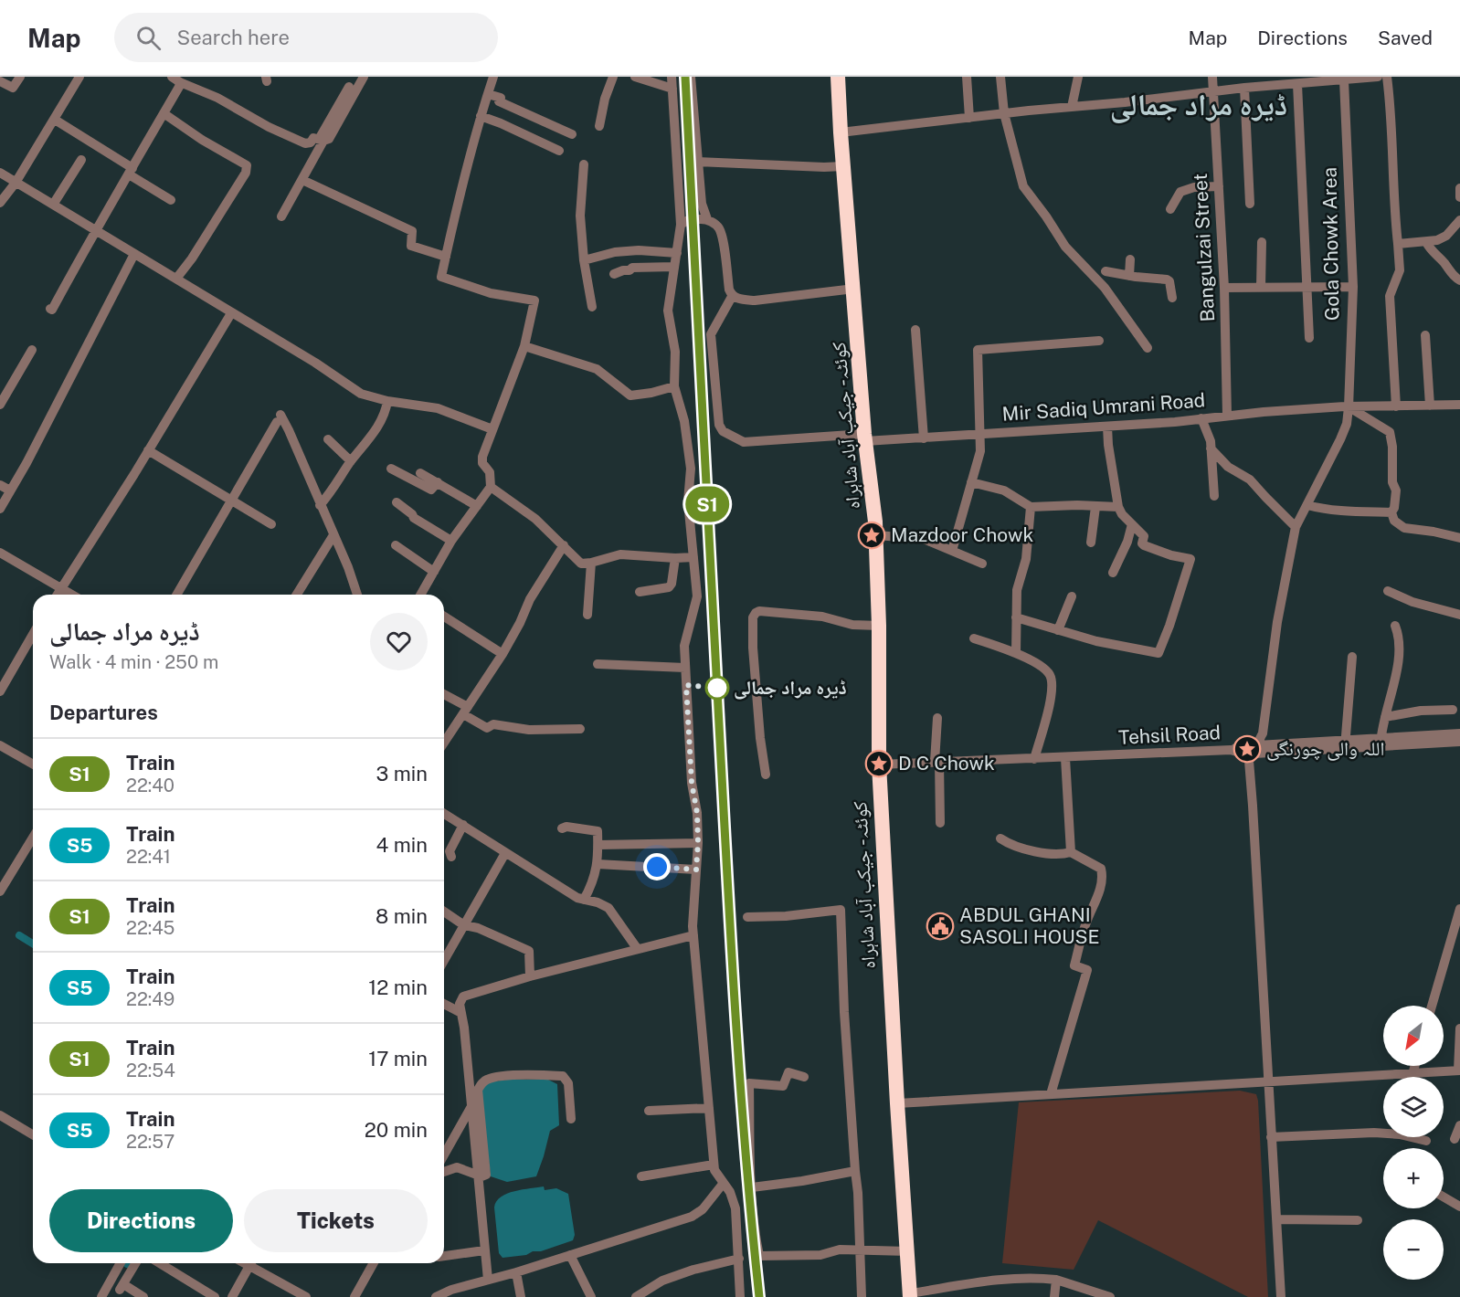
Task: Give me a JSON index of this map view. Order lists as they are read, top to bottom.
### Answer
{
  "streets": {
    "highway": ["کوئٹہ - جیکب آباد شاہراہ"],
    "street": [
      "Gola Chowk Area",
      "Bangulzai Street",
      "Mir Sadiq Umrani Road",
      "Tehsil Road"
    ]
  },
  "crossings": [
    ["Gola Chowk Area", "Mir Sadiq Umrani Road"],
    ["Gola Chowk Area", "Tehsil Road"],
    ["Bangulzai Street", "Mir Sadiq Umrani Road"],
    ["Mir Sadiq Umrani Road", "کوئٹہ - جیکب آباد شاہراہ"],
    ["کوئٹہ - جیکب آباد شاہراہ", "Tehsil Road"]
  ],
  "districts": ["ڈیرہ مراد جمالی"],
  "places": {
    "place": ["Mazdoor Chowk", "اللہ والی چورنگی", "D C Chowk"],
    "other": ["ڈیرہ مراد جمالی"],
    "public building": ["ABDUL GHANI SASOLI HOUSE"]
  },
  "north": "bottom left",
  "page": {
    "header": "Map",
    "search": "Search here",
    "nav": ["Map", "Directions", "Saved"],
    "on_map": "S1",
    "heading": [
      ["ڈیرہ مراد جمالی", "Walk · 4 min · 250 m"],
      "Departures"
    ],
    "list": [
      {
        "mark": "S1",
        "name": "Train",
        "note": "22:40",
        "value": "3 min"
      },
      {
        "mark": "S5",
        "name": "Train",
        "note": "22:41",
        "value": "4 min"
      },
      {
        "mark": "S1",
        "name": "Train",
        "note": "22:45",
        "value": "8 min"
      },
      {
        "mark": "S5",
        "name": "Train",
        "note": "22:49",
        "value": "12 min"
      },
      {
        "mark": "S1",
        "name": "Train",
        "note": "22:54",
        "value": "17 min"
      },
      {
        "mark": "S5",
        "name": "Train",
        "note": "22:57",
        "value": "20 min"
      }
    ],
    "map_buttons": ["+", "−"],
    "buttons": ["Directions", "Tickets"]
  }
}
